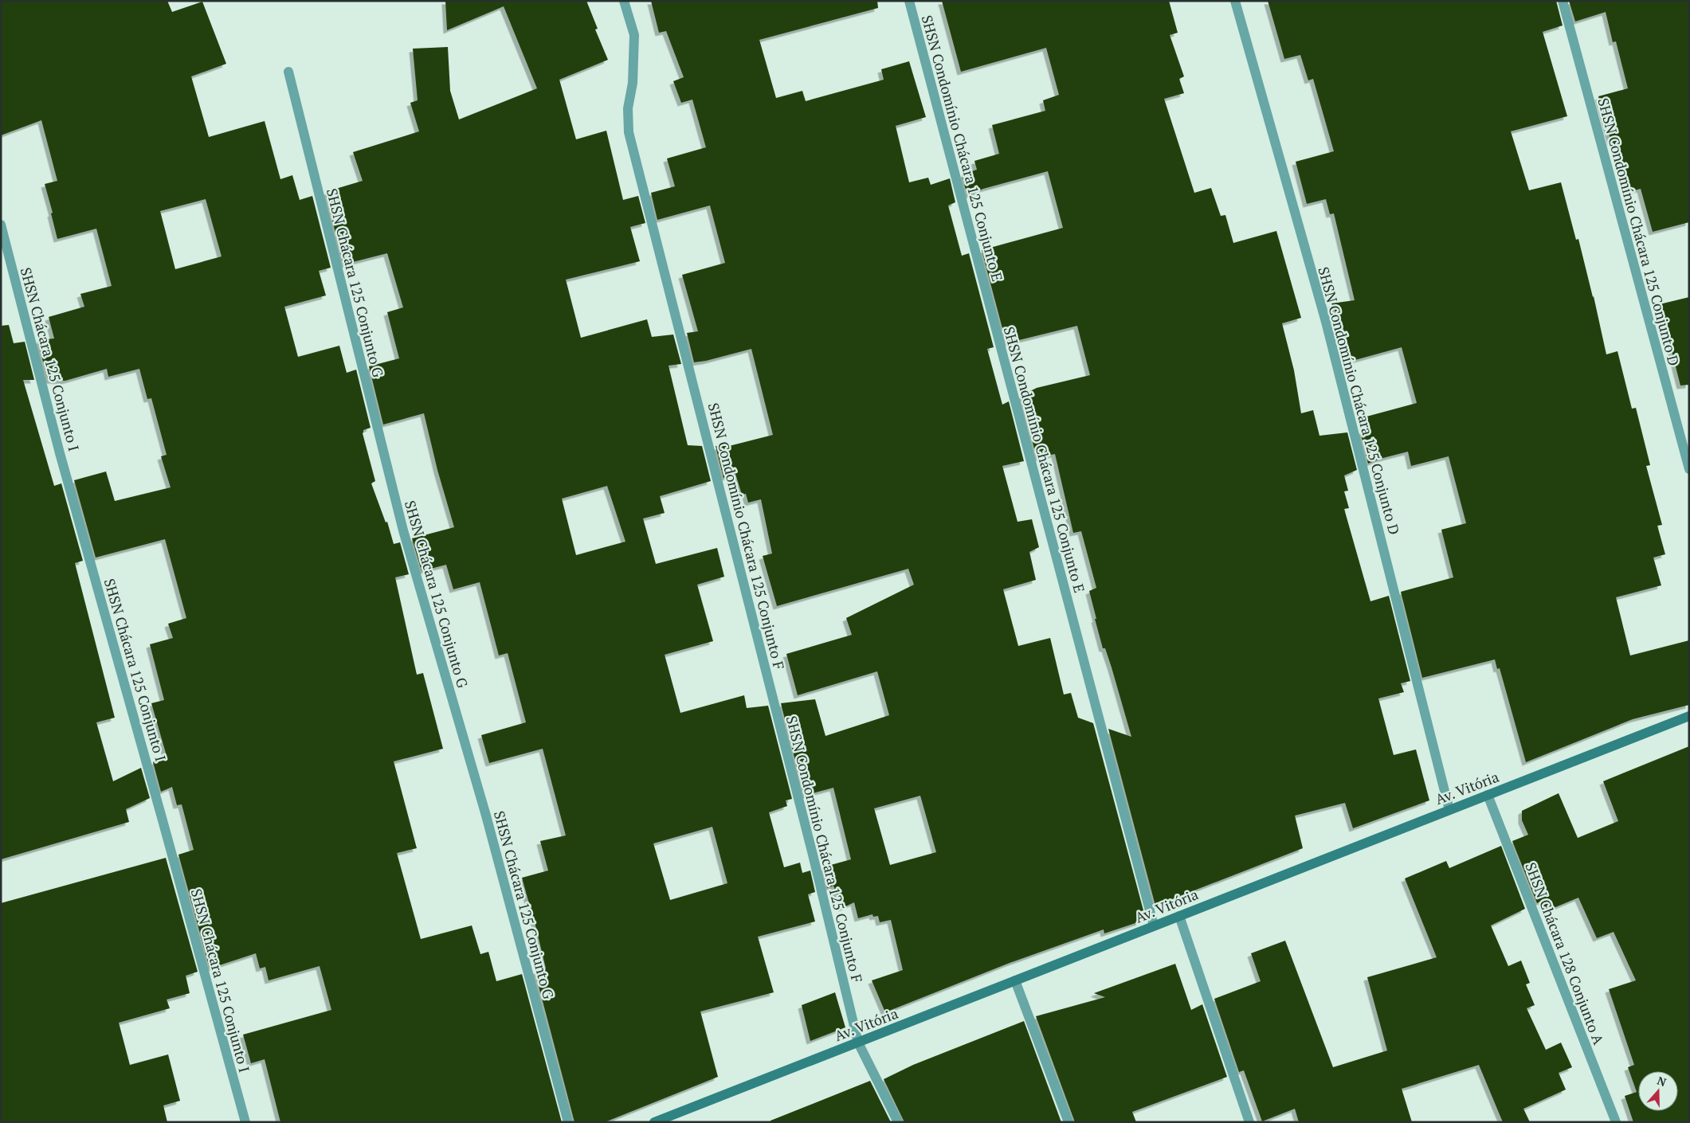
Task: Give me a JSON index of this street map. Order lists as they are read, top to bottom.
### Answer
{
  "streets": {
    "street": [
      "SHSN Condomínio Chácara 125 Conjunto E",
      "SHSN Condomínio Chácara 125 Conjunto D",
      "SHSN Chácara 125 Conjunto G",
      "SHSN Chácara 125 Conjunto I",
      "SHSN Condomínio Chácara 125 Conjunto F",
      "Av. Vitória",
      "SHSN Chácara 128 Conjunto A"
    ]
  },
  "crossings": [
    ["SHSN Condomínio Chácara 125 Conjunto E", "Av. Vitória"],
    ["SHSN Condomínio Chácara 125 Conjunto D", "Av. Vitória"],
    ["SHSN Condomínio Chácara 125 Conjunto F", "Av. Vitória"],
    ["Av. Vitória", "SHSN Chácara 128 Conjunto A"]
  ],
  "north": "top"
}
